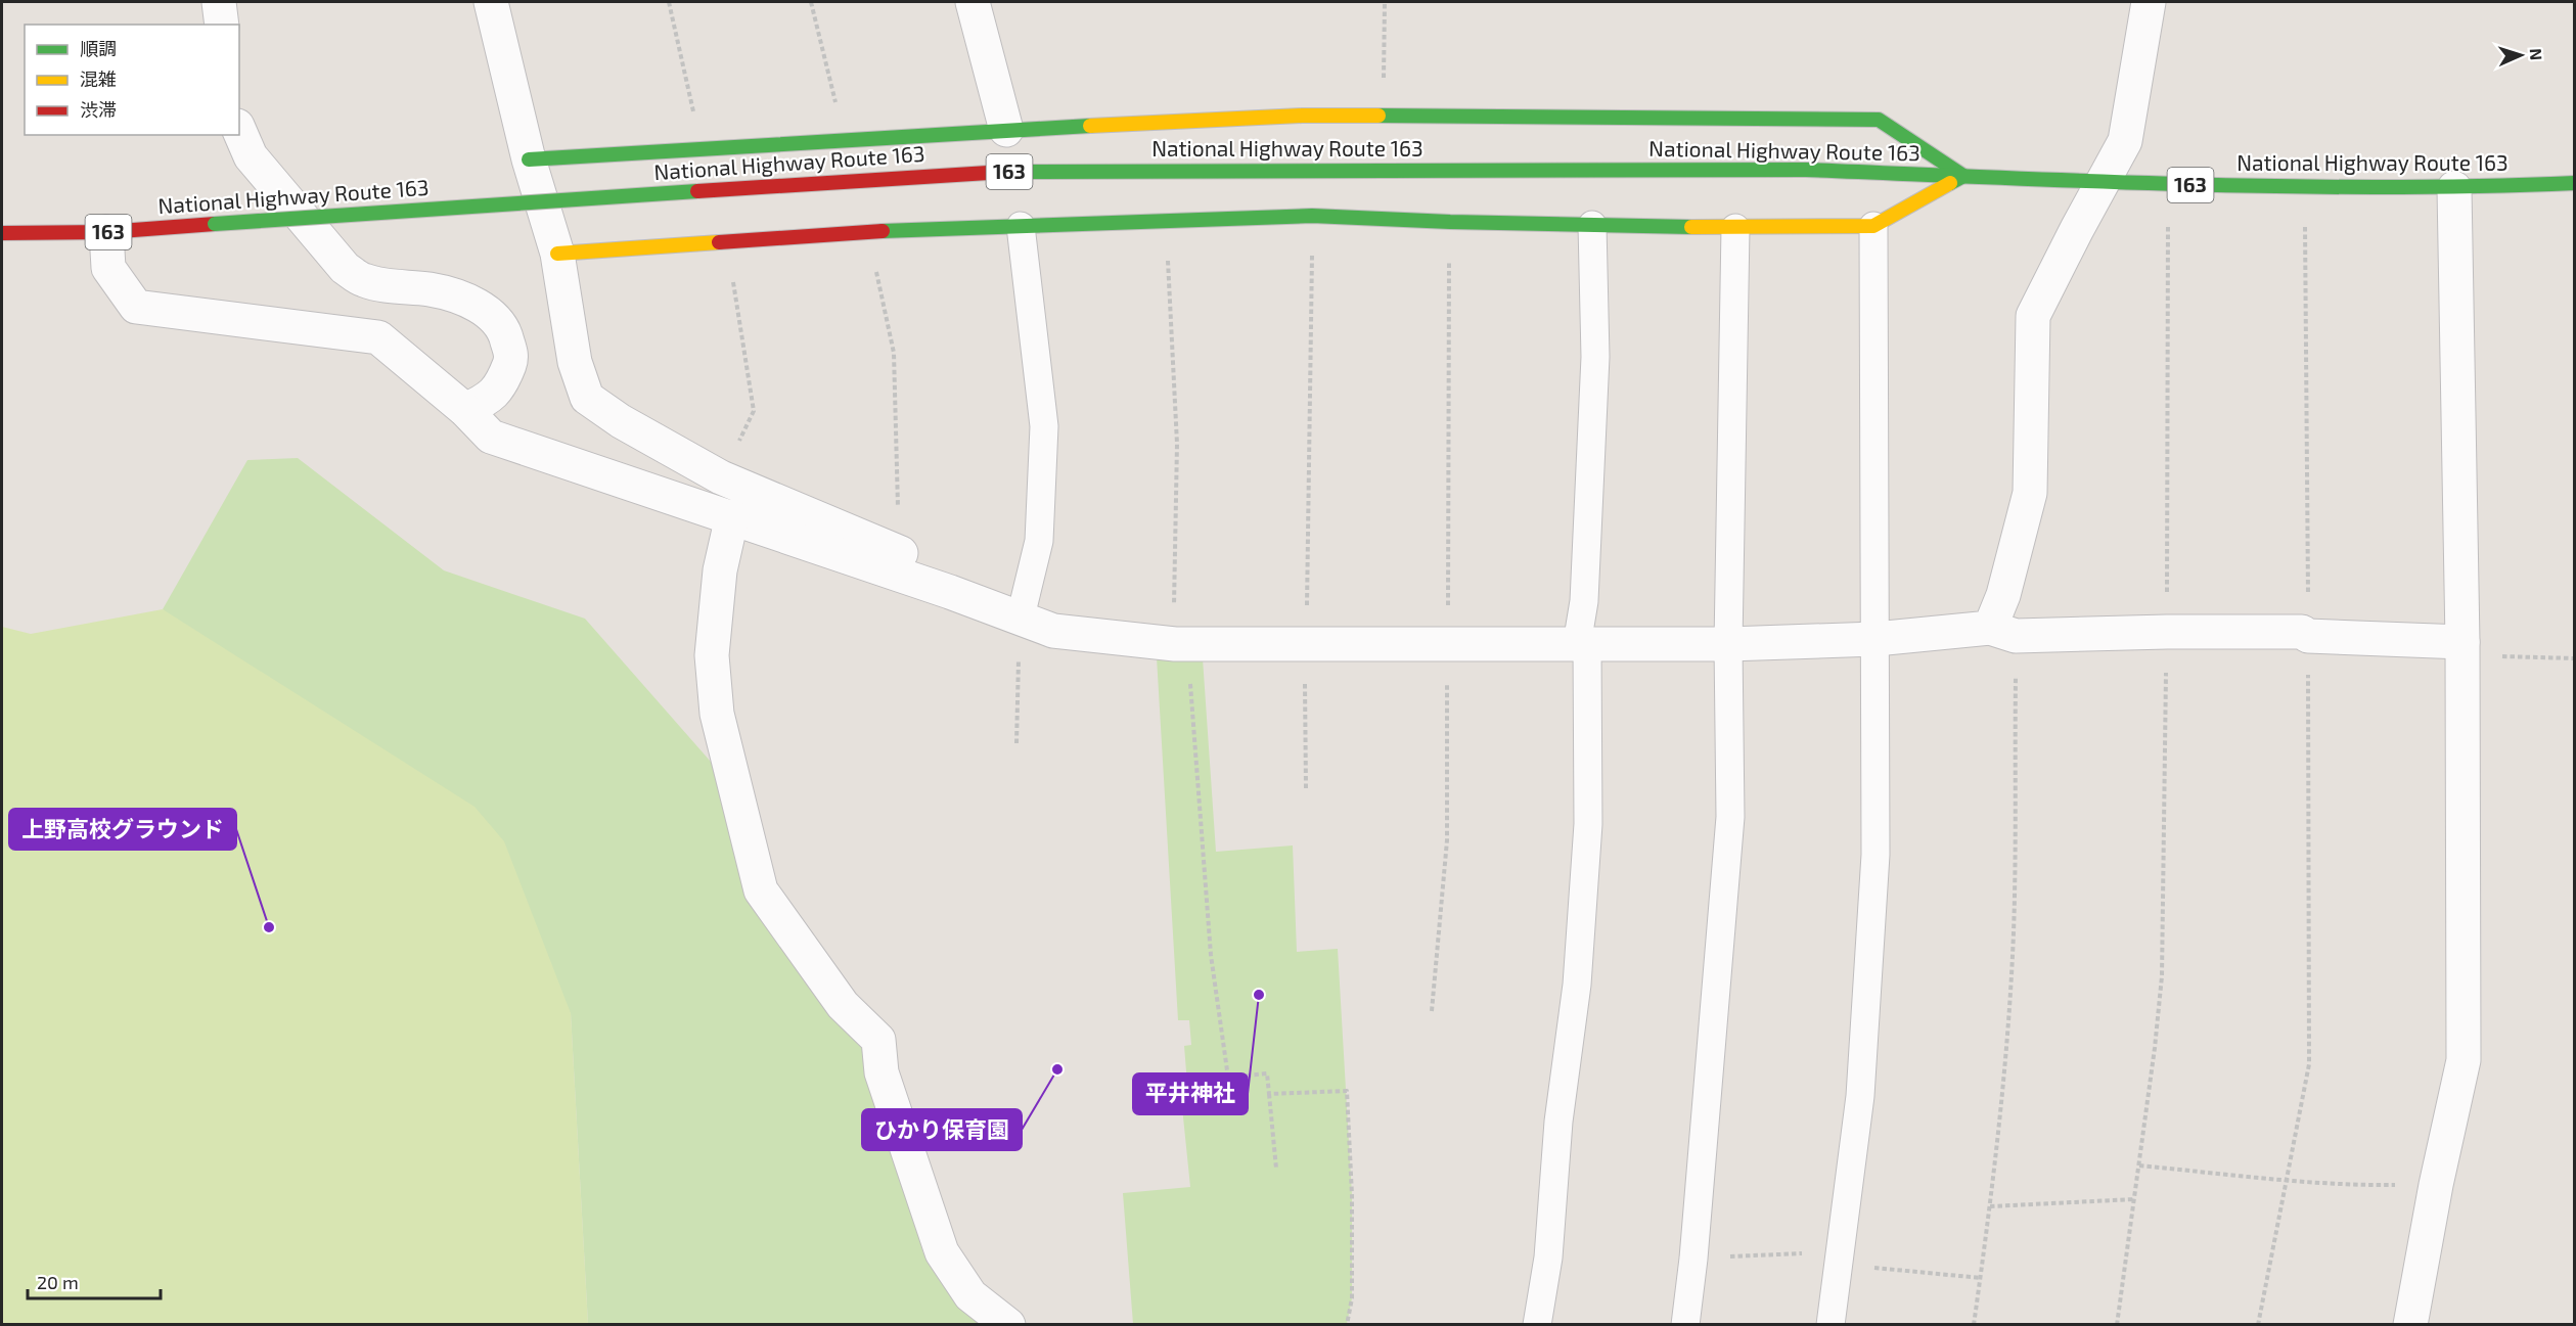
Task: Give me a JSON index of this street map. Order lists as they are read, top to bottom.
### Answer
{
  "streets": {
    "main road": ["National Highway Route 163", "163"]
  },
  "places": ["上野高校グラウンド", "平井神社", "ひかり保育園"],
  "legend": ["順調", "混雑", "渋滞"],
  "scale_bar": "20 m",
  "north": "right"
}
